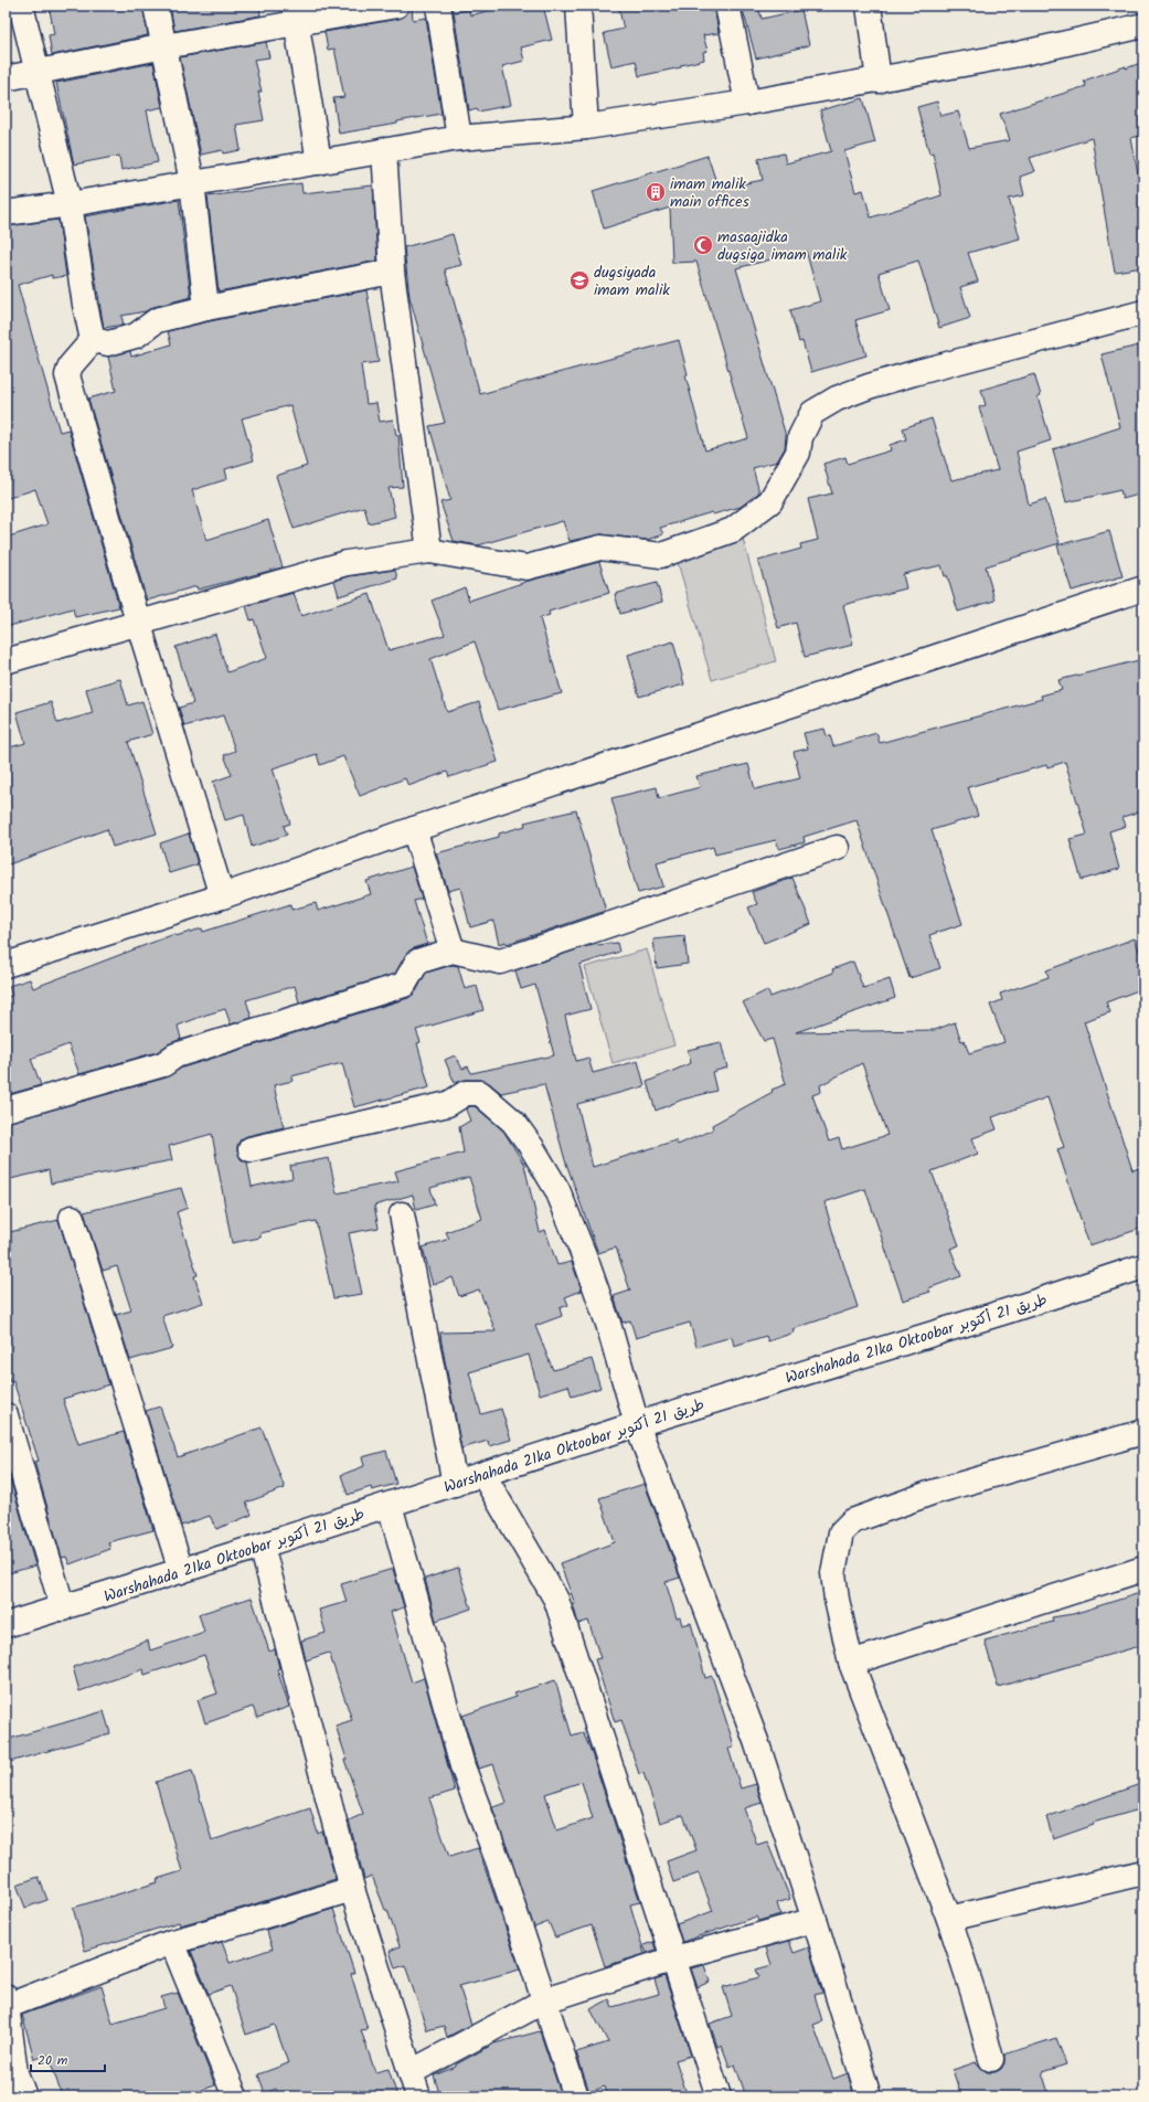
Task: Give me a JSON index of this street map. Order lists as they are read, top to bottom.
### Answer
{
  "streets": {
    "street": ["Warshahada 21ka Oktoobar طريق 21 أكتوبر"]
  },
  "places": {
    "building": ["imam malik main offices"],
    "mosque": ["masaajidka dugsiga imam malik"],
    "school or university": ["dugsiyada imam malik"]
  },
  "scale_bar": "20 m"
}
